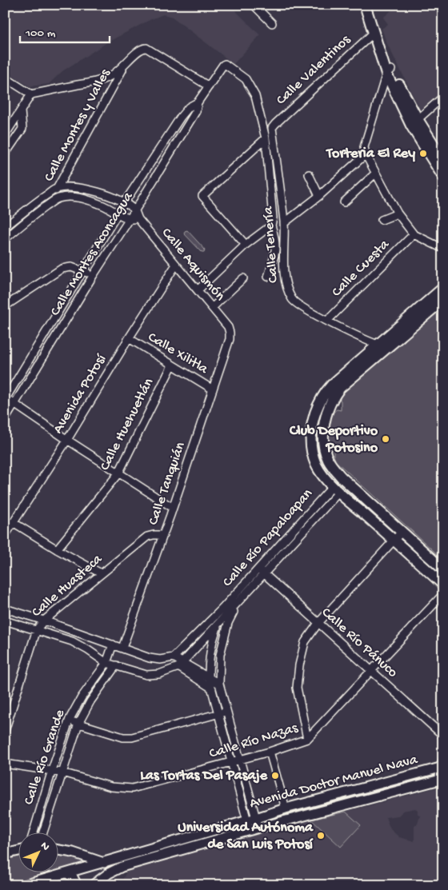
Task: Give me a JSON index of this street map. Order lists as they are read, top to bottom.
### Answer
{
  "streets": {
    "main road": ["Avenida Doctor Manuel Nava"],
    "street": [
      "Calle Valentinos",
      "Calle Montes y Valles",
      "Calle Tenería",
      "Calle Montes Aconcagua",
      "Calle Aquismón",
      "Calle Cuesta",
      "Calle Xilitla",
      "Avenida Potosí",
      "Calle Huehuetlán",
      "Calle Tanquián",
      "Calle Río Papaloapan",
      "Calle Huasteca",
      "Calle Río Pánuco",
      "Calle Río Nazas",
      "Calle Río Grande"
    ]
  },
  "crossings": [
    ["Calle Valentinos", "Calle Tenería"],
    ["Calle Tenería", "Calle Cuesta"],
    ["Calle Montes Aconcagua", "Calle Aquismón"],
    ["Calle Aquismón", "Avenida Potosí"],
    ["Calle Aquismón", "Calle Tanquián"],
    ["Calle Xilitla", "Avenida Potosí"],
    ["Calle Xilitla", "Calle Huehuetlán"],
    ["Calle Xilitla", "Calle Tanquián"],
    ["Calle Tanquián", "Calle Huasteca"],
    ["Calle Río Papaloapan", "Calle Río Pánuco"],
    ["Calle Río Papaloapan", "Calle Río Nazas"],
    ["Calle Río Papaloapan", "Avenida Doctor Manuel Nava"],
    ["Calle Río Pánuco", "Calle Río Nazas"],
    ["Calle Río Nazas", "Calle Río Grande"]
  ],
  "places": [
    "Torteria El Rey",
    "Club Deportivo Potosino",
    "Las Tortas Del Pasaje",
    "Universidad Autónoma de San Luis Potosí"
  ],
  "scale_bar": "100 m",
  "north": "top right"
}
